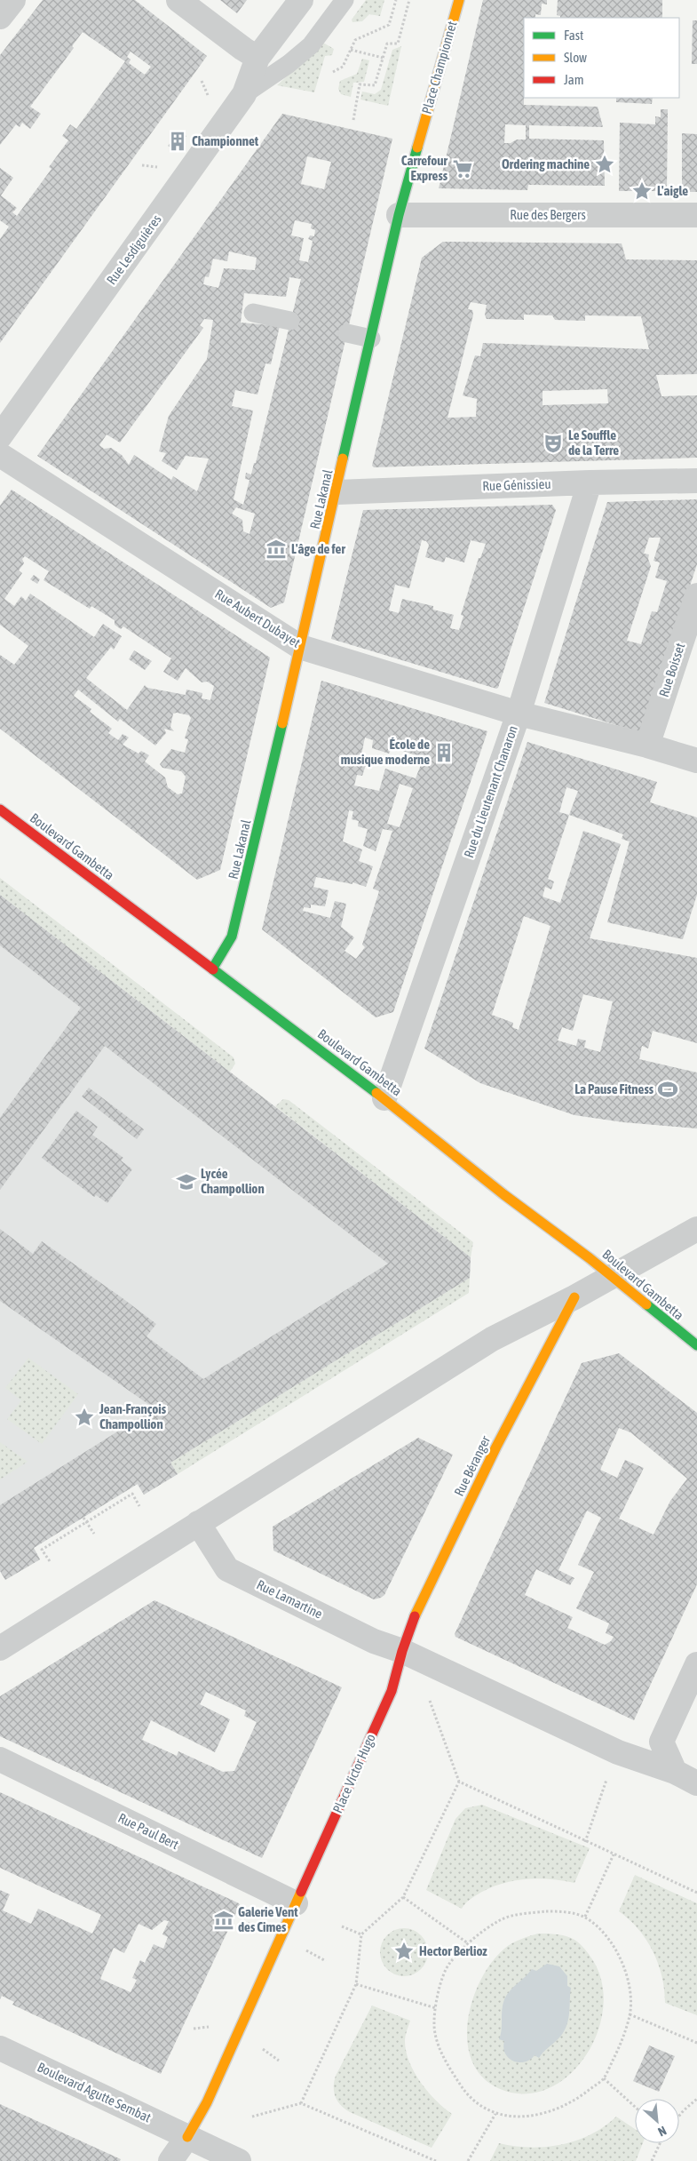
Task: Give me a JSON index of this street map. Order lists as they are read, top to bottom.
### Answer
{
  "streets": {
    "street": [
      "Place Championnet",
      "Rue des Bergers",
      "Rue Lesdiguières",
      "Rue Génissieu",
      "Rue Lakanal",
      "Rue Aubert Dubayet",
      "Rue Boisset",
      "Rue du Lieutenant Chanaron",
      "Boulevard Gambetta",
      "Rue Béranger",
      "Rue Lamartine",
      "Place Victor Hugo",
      "Rue Paul Bert",
      "Boulevard Agutte Sembat"
    ]
  },
  "crossings": [
    ["Place Championnet", "Rue Lakanal"],
    ["Rue des Bergers", "Rue Lakanal"],
    ["Rue Génissieu", "Rue Lakanal"],
    ["Rue Génissieu", "Rue du Lieutenant Chanaron"],
    ["Rue Lakanal", "Rue Aubert Dubayet"],
    ["Rue Lakanal", "Boulevard Gambetta"],
    ["Rue Aubert Dubayet", "Rue Boisset"],
    ["Rue Aubert Dubayet", "Rue du Lieutenant Chanaron"],
    ["Rue du Lieutenant Chanaron", "Boulevard Gambetta"],
    ["Rue Béranger", "Rue Lamartine"],
    ["Rue Béranger", "Place Victor Hugo"],
    ["Rue Lamartine", "Place Victor Hugo"],
    ["Place Victor Hugo", "Rue Paul Bert"],
    ["Place Victor Hugo", "Boulevard Agutte Sembat"]
  ],
  "places": {
    "building": ["Championnet", "École de musique moderne"],
    "place": [
      "Ordering machine",
      "L'aigle",
      "Jean-François Champollion",
      "Hector Berlioz"
    ],
    "supermarket": ["Carrefour Express"],
    "theatre": ["Le Souffle de la Terre"],
    "museum": ["L'âge de fer", "Galerie Vent des Cimes"],
    "sports": ["La Pause Fitness"],
    "school or university": ["Lycée Champollion"]
  },
  "legend": ["Fast", "Slow", "Jam"],
  "north": "bottom right"
}
